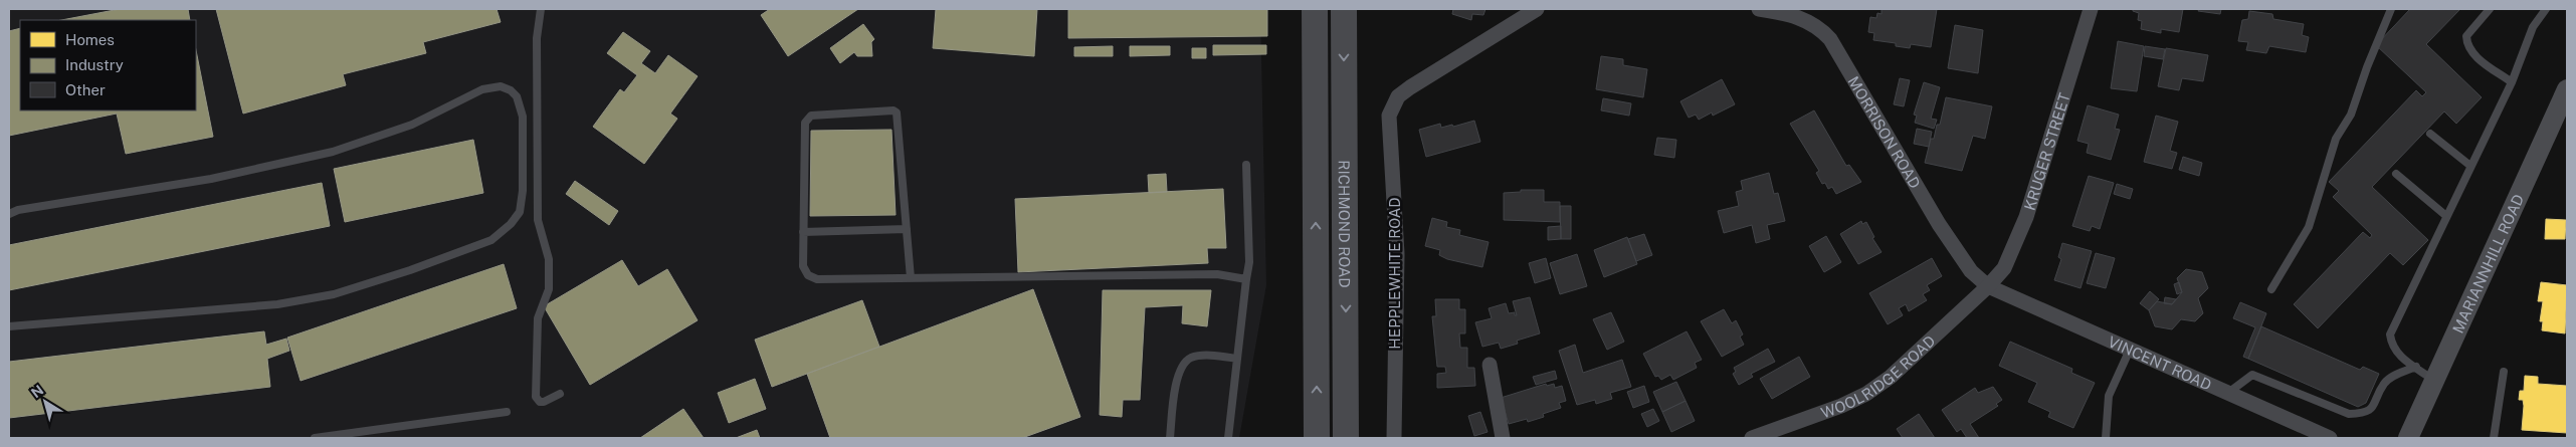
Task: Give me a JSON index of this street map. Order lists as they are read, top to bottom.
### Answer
{
  "streets": {
    "highway": ["RICHMOND ROAD"],
    "street": [
      "MORRISON ROAD",
      "KRUGER STREET",
      "MARIANNHILL ROAD",
      "HEPPLEWHITE ROAD",
      "VINCENT ROAD",
      "WOOLRIDGE ROAD"
    ]
  },
  "crossings": [
    ["MORRISON ROAD", "KRUGER STREET"],
    ["MORRISON ROAD", "VINCENT ROAD"],
    ["MORRISON ROAD", "WOOLRIDGE ROAD"],
    ["KRUGER STREET", "VINCENT ROAD"],
    ["KRUGER STREET", "WOOLRIDGE ROAD"],
    ["VINCENT ROAD", "WOOLRIDGE ROAD"]
  ],
  "legend": ["Homes", "Industry", "Other"],
  "north": "top left"
}
